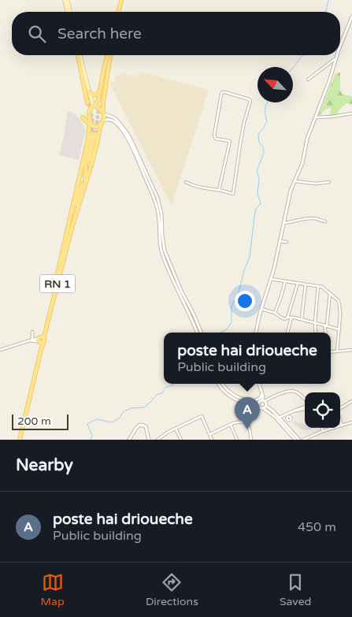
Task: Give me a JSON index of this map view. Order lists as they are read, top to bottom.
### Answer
{
  "streets": {
    "main road": ["RN 1"]
  },
  "scale_bar": "200 m",
  "north": "top left",
  "page": {
    "search": "Search here",
    "popup": ["poste hai drioueche", "Public building"],
    "pins": "A",
    "scale": "200 m",
    "heading": "Nearby",
    "list": [
      {
        "mark": "A",
        "name": "poste hai drioueche",
        "note": "Public building",
        "value": "450 m"
      }
    ],
    "nav": ["Map", "Directions", "Saved"]
  }
}
